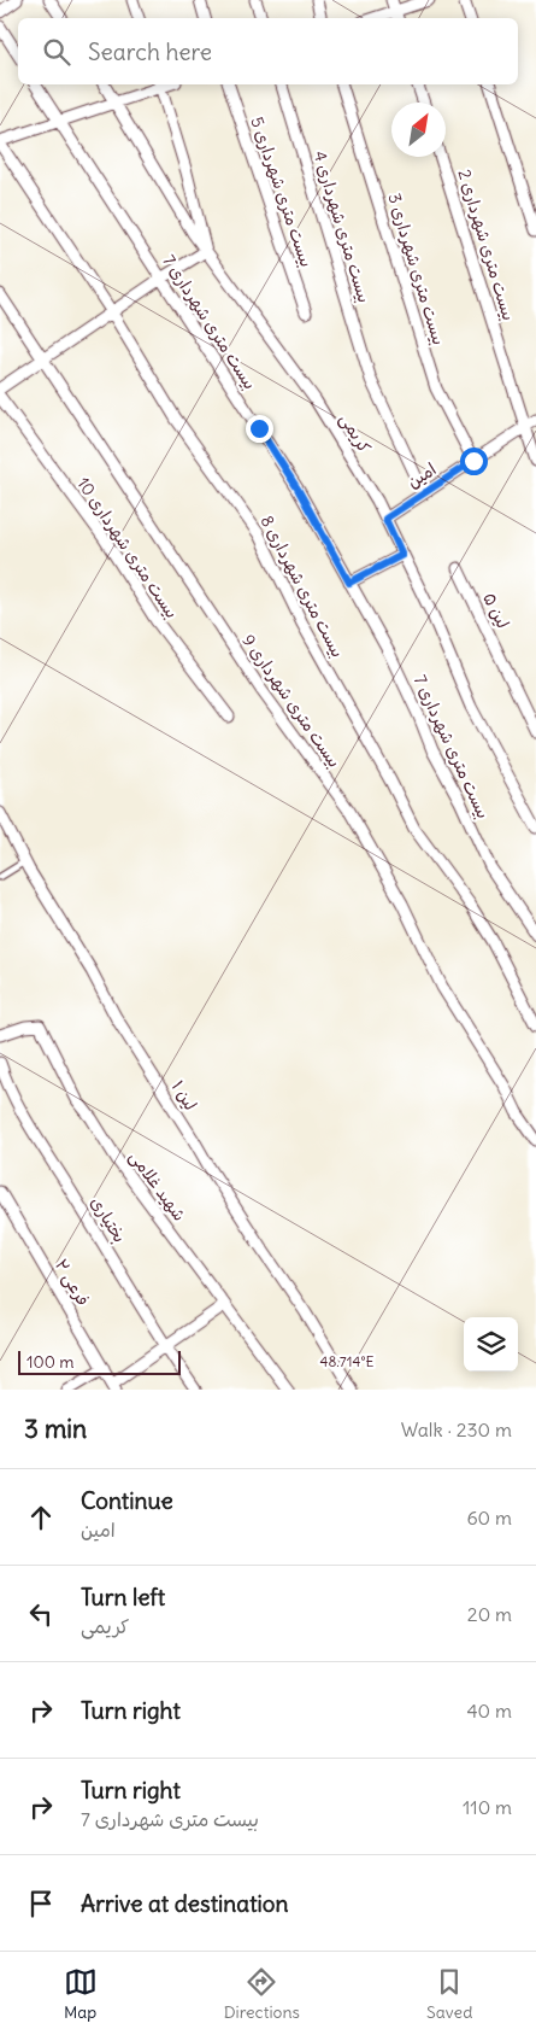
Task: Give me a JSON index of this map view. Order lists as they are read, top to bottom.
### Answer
{
  "streets": {
    "street": [
      "بیست متری شهرداری 5",
      "بیست متری شهرداری 4",
      "بیست متری شهرداری 2",
      "بیست متری شهرداری 3",
      "بیست متری شهرداری 7",
      "کریمی",
      "امین",
      "بیست متری شهرداری 10",
      "بیست متری شهرداری 8",
      "لین ۵",
      "بیست متری شهرداری 9",
      "لین ۱",
      "شهید غلامی",
      "بختیاری",
      "۲ فرعی"
    ]
  },
  "crossings": [
    ["بیست متری شهرداری 4", "امین"],
    ["بیست متری شهرداری 2", "امین"],
    ["بیست متری شهرداری 3", "امین"],
    ["کریمی", "امین"]
  ],
  "scale_bar": "100 m",
  "north": "top right",
  "page": {
    "search": "Search here",
    "scale": "100 m",
    "heading": ["3 min", "Walk · 230 m"],
    "list": [
      ["Continue", "امین", "60 m"],
      ["Turn left", "کریمی", "20 m"],
      ["Turn right", "40 m"],
      ["Turn right", "بیست متری شهرداری 7", "110 m"],
      "Arrive at destination"
    ],
    "nav": ["Map", "Directions", "Saved"]
  },
  "coordinates": ["48.714°E"]
}
